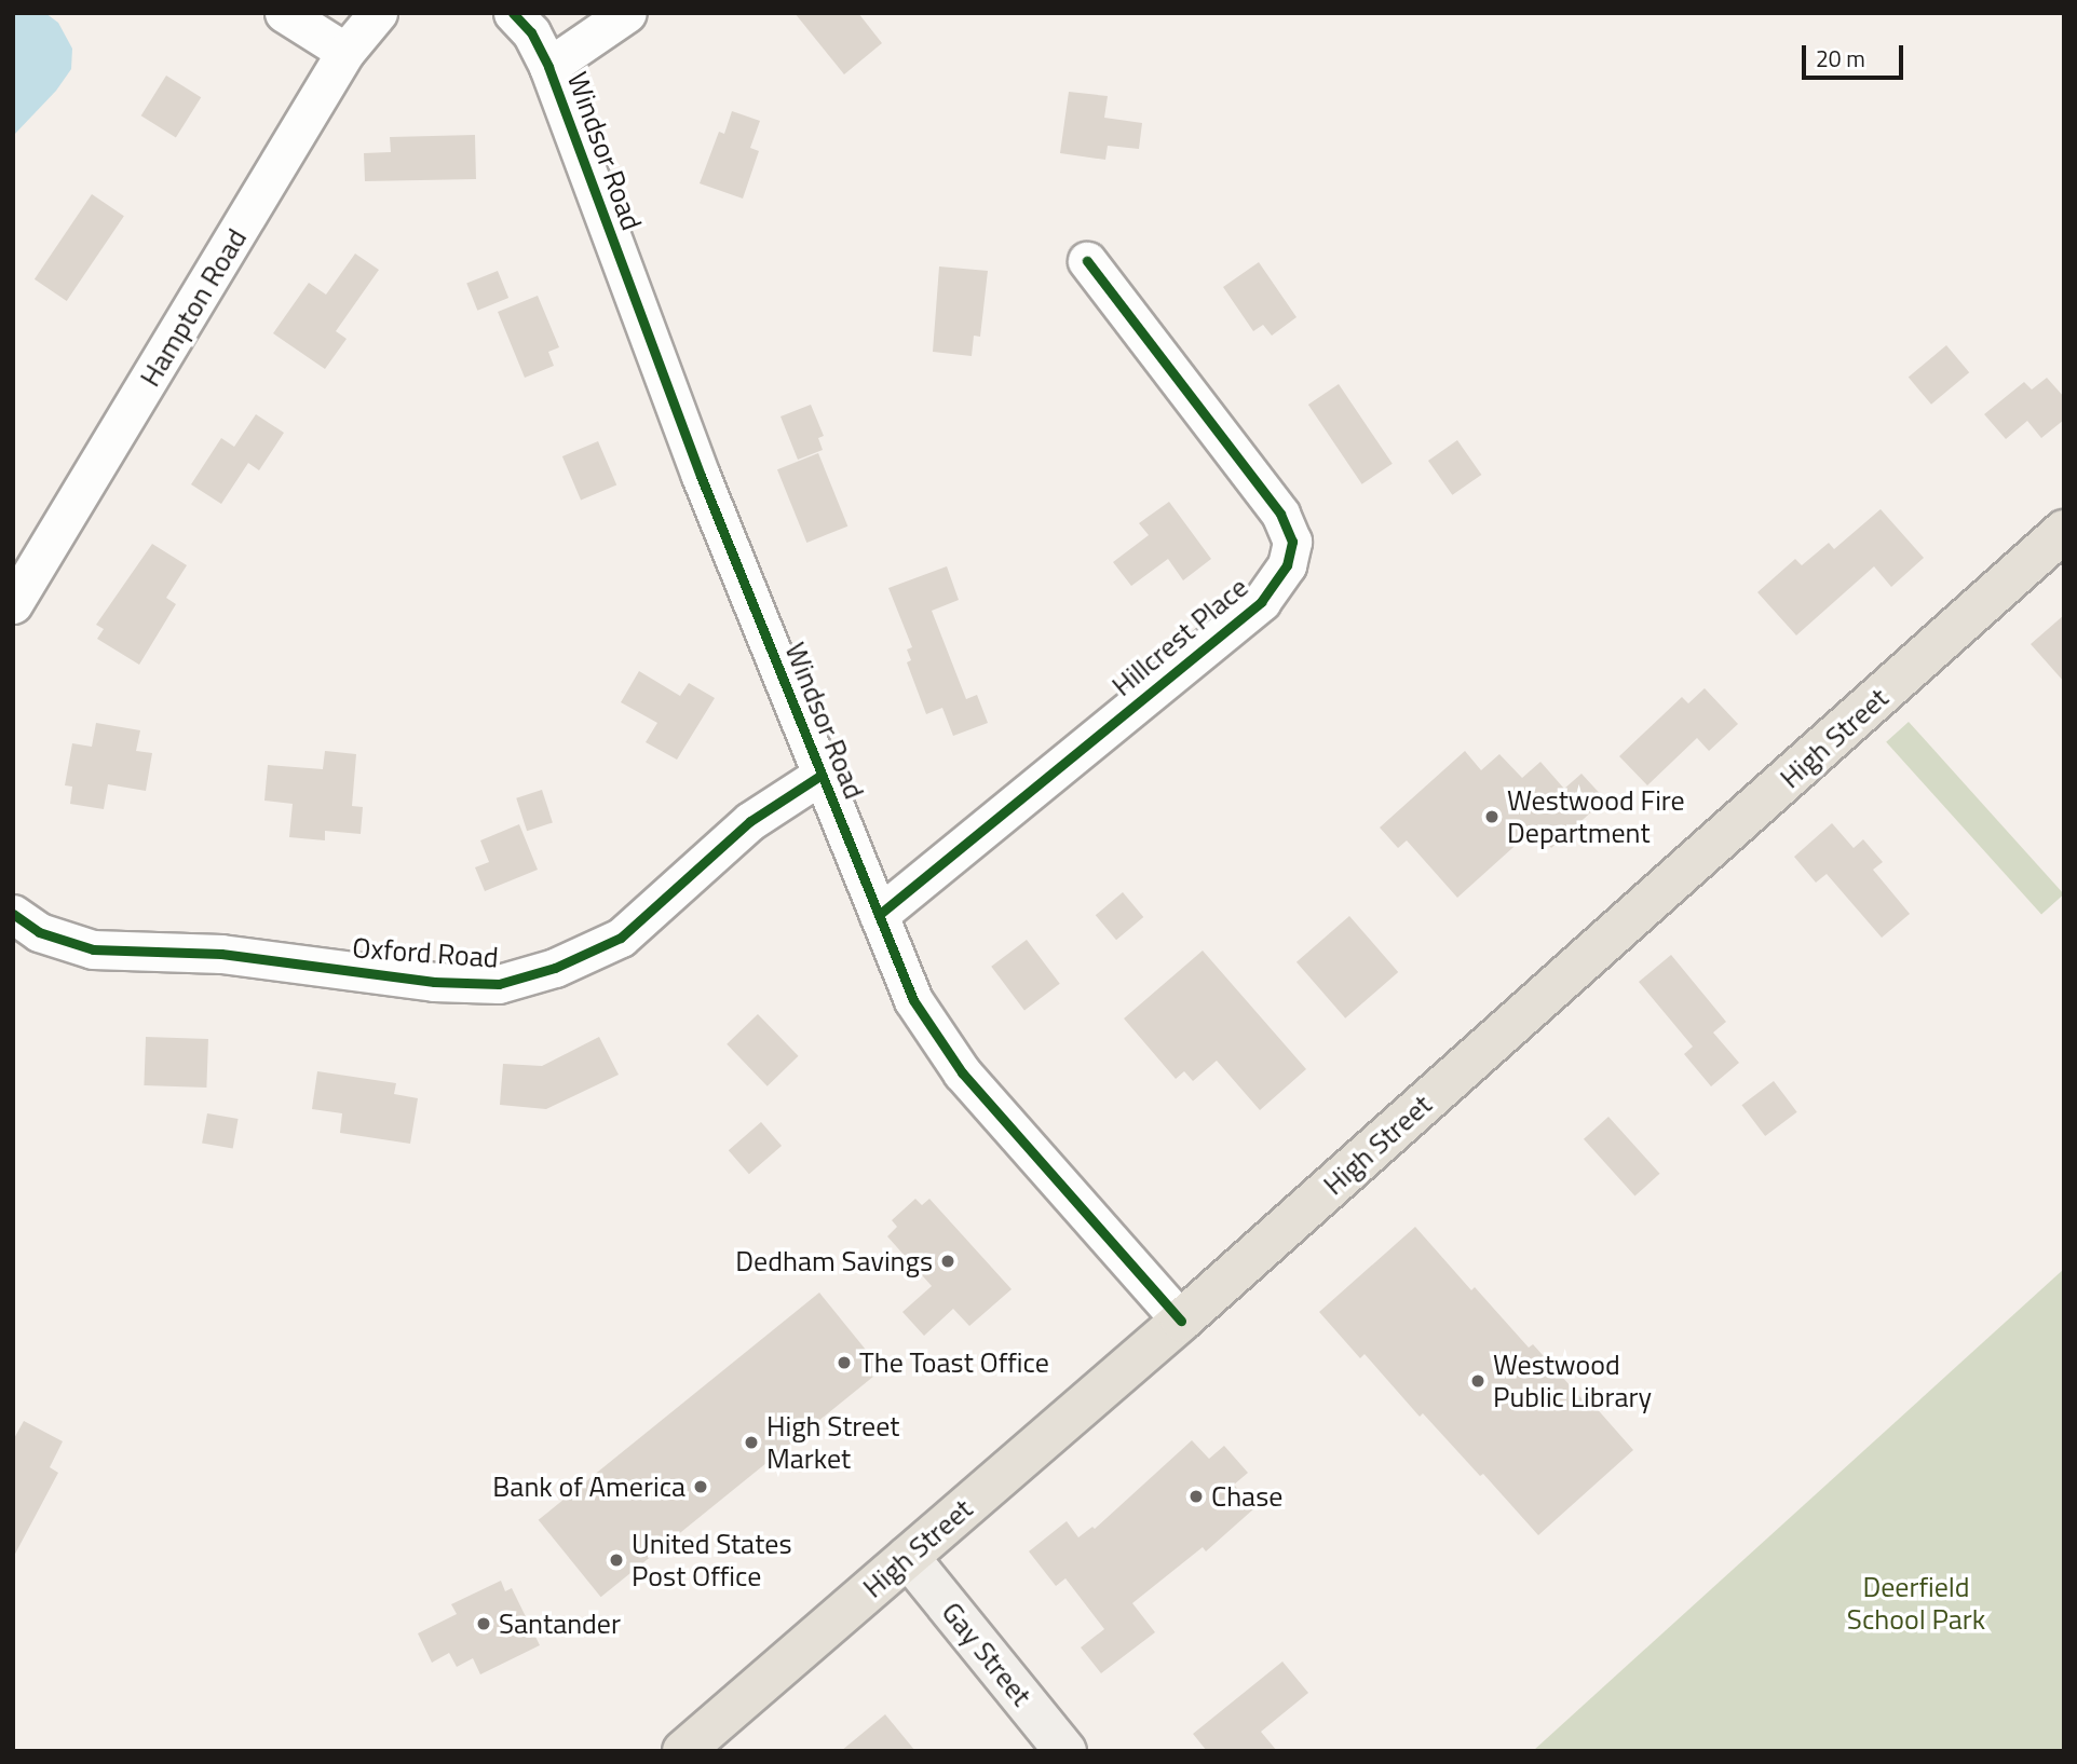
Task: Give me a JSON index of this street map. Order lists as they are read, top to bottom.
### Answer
{
  "streets": {
    "main road": ["High Street"],
    "street": [
      "Windsor Road",
      "Hampton Road",
      "Hillcrest Place",
      "Oxford Road",
      "Gay Street"
    ]
  },
  "crossings": [
    ["Windsor Road", "Hillcrest Place"],
    ["Windsor Road", "High Street"],
    ["Windsor Road", "Oxford Road"],
    ["High Street", "Gay Street"]
  ],
  "parks": ["Deerfield School Park"],
  "places": [
    "Westwood Fire Department",
    "Dedham Savings",
    "The Toast Office",
    "Westwood Public Library",
    "High Street Market",
    "Bank of America",
    "Chase",
    "United States Post Office",
    "Santander"
  ],
  "scale_bar": "20 m"
}
